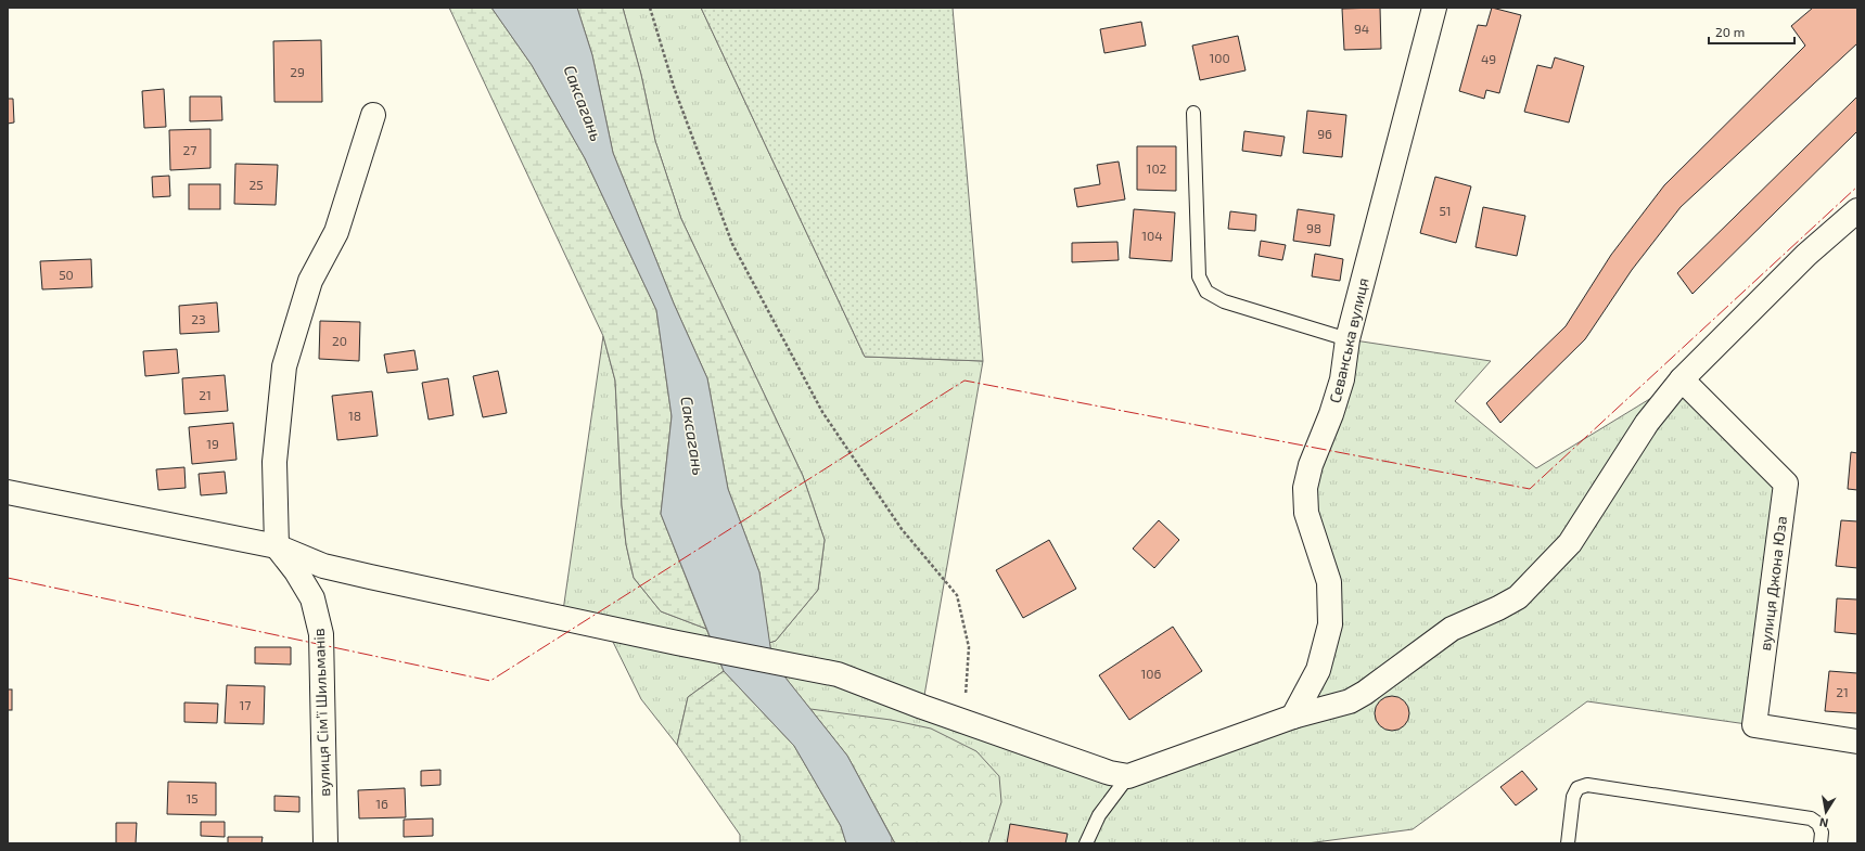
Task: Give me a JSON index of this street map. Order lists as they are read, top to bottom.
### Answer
{
  "streets": {
    "street": ["Севанська вулиця", "вулиця Джона Юза", "вулиця Сімʼї Шильманів"]
  },
  "water": ["Саксагань"],
  "house_numbers": [
    "94",
    "100",
    "49",
    "29",
    "96",
    "27",
    "102",
    "25",
    "51",
    "98",
    "104",
    "50",
    "23",
    "20",
    "21",
    "18",
    "19",
    "106",
    "21",
    "17",
    "15",
    "16"
  ],
  "scale_bar": "20 m",
  "north": "bottom"
}
